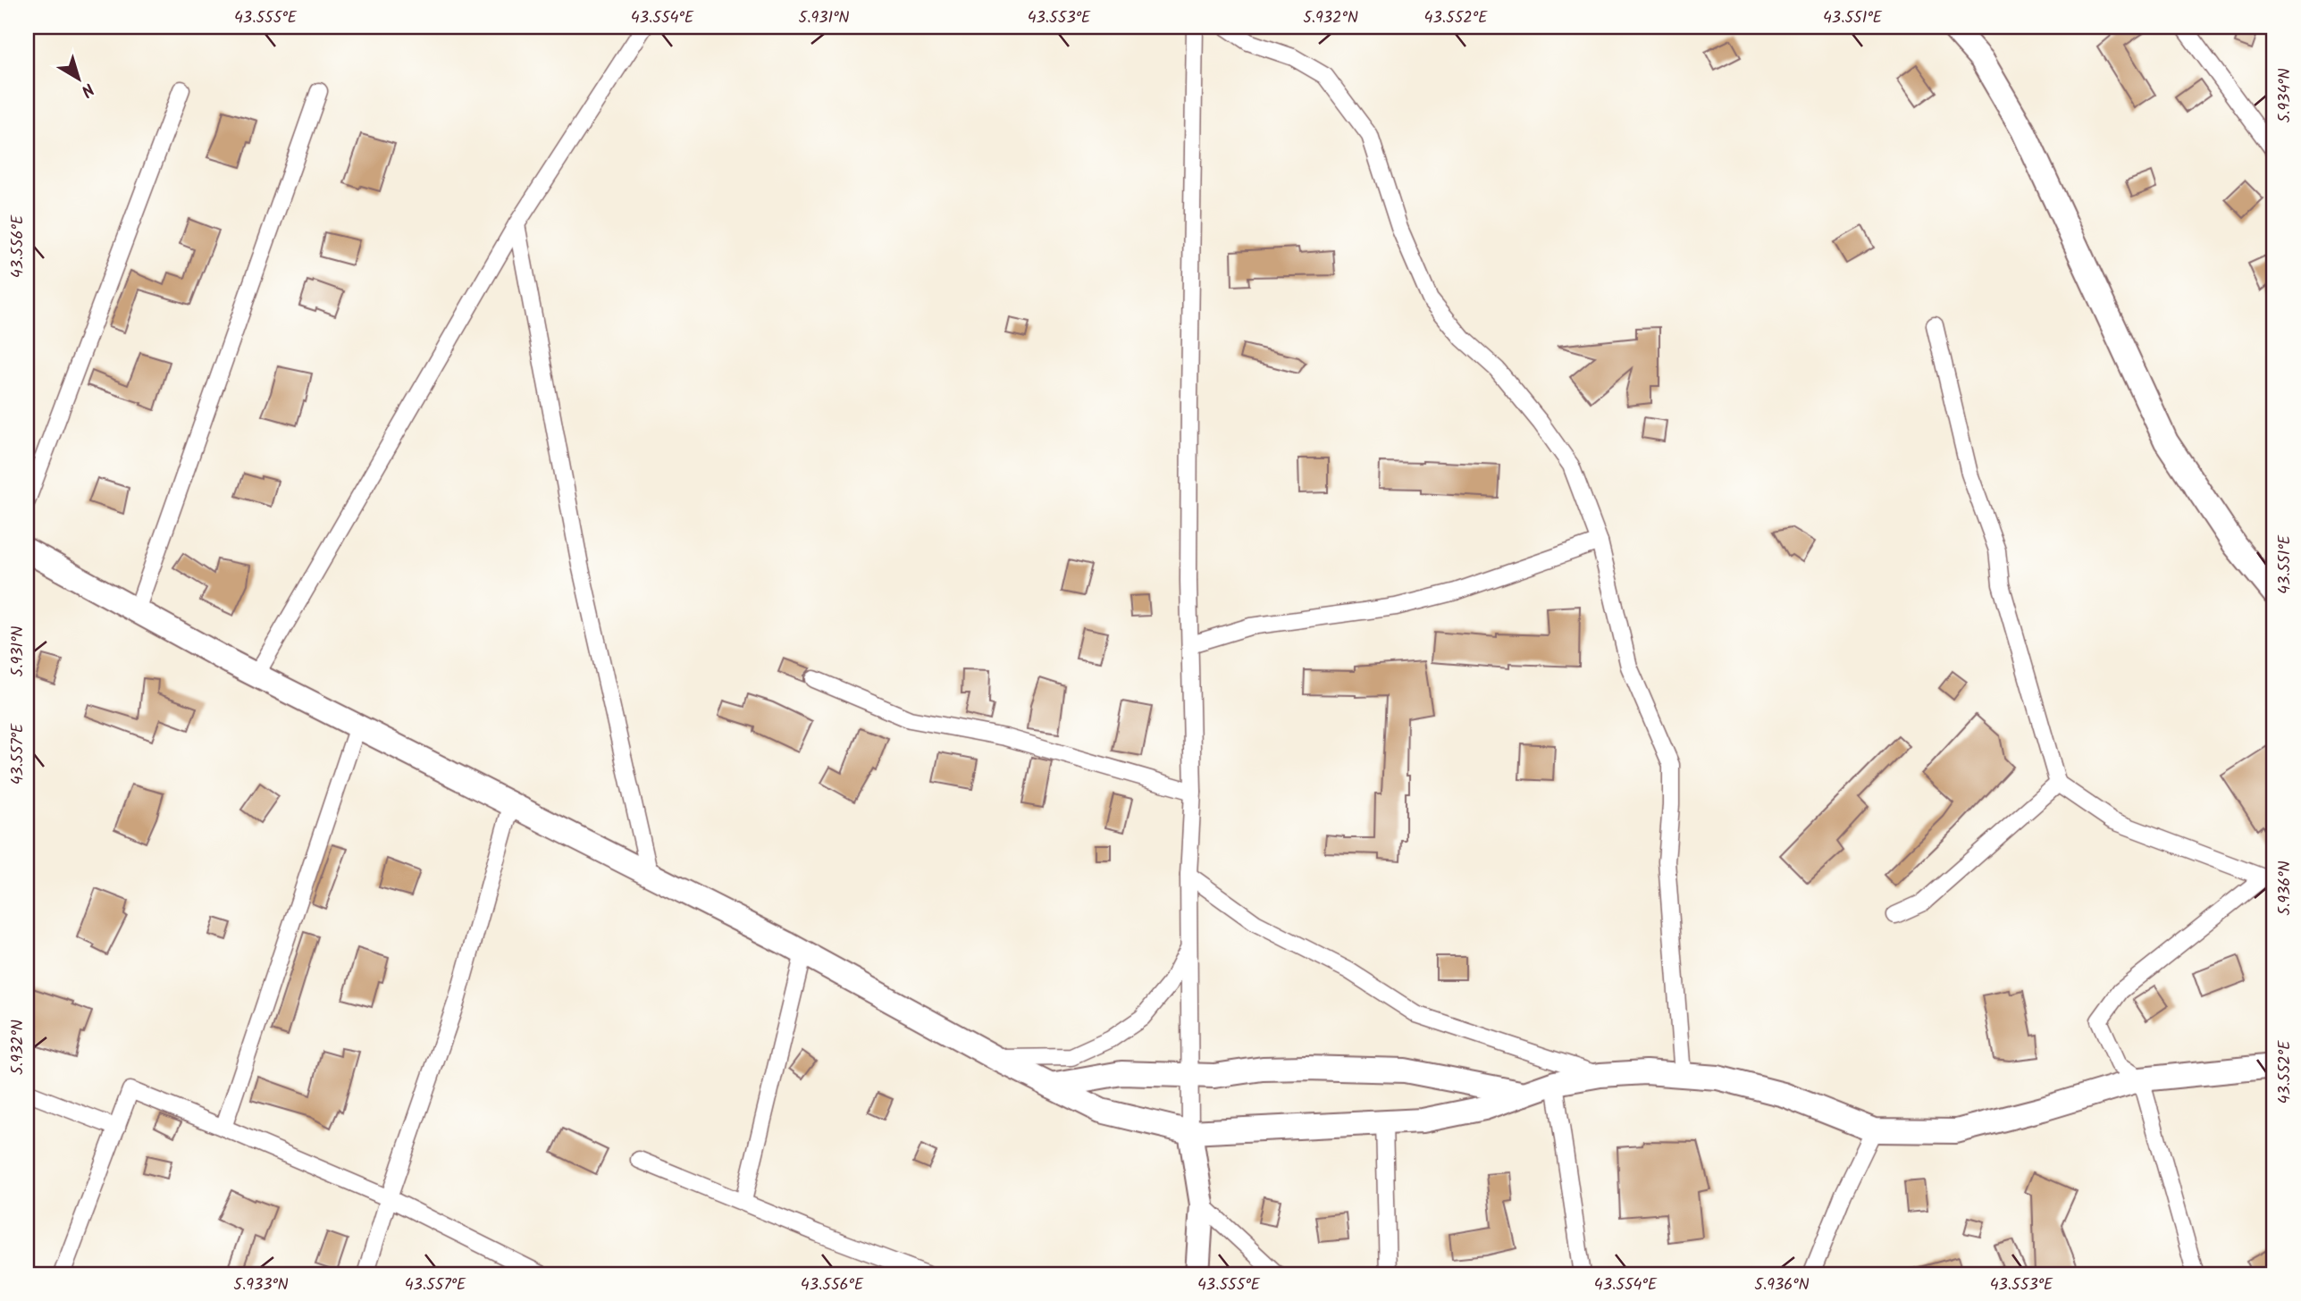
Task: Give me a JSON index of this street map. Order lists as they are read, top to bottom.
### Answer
{
  "north": "bottom right",
  "coordinates": [
    "43.555°E",
    "43.554°E",
    "5.931°N",
    "43.553°E",
    "5.932°N",
    "43.552°E",
    "43.551°E",
    "5.934°N",
    "43.556°E",
    "43.557°E",
    "5.936°N",
    "5.933°N"
  ]
}
